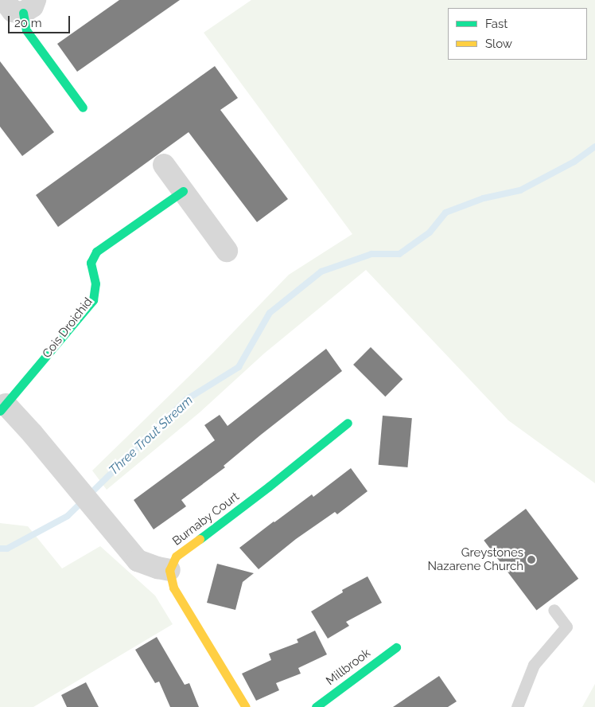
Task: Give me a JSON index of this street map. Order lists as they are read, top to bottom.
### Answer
{
  "streets": {
    "street": ["Cois Droichid", "Burnaby Court", "Millbrook"]
  },
  "crossings": [
    ["Cois Droichid", "Burnaby Court"]
  ],
  "water": ["Three Trout Stream"],
  "places": ["Greystones Nazarene Church"],
  "legend": ["Fast", "Slow"],
  "scale_bar": "20 m"
}
